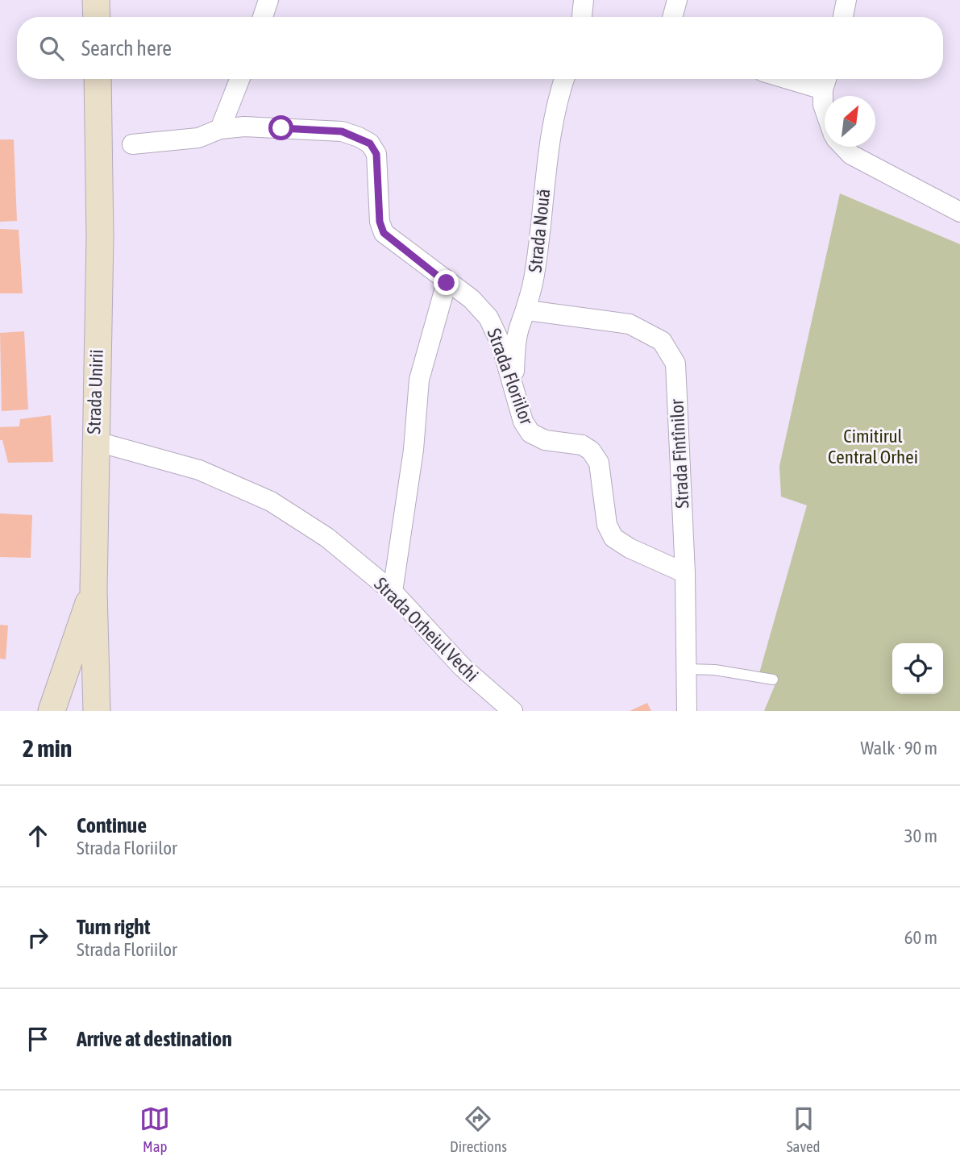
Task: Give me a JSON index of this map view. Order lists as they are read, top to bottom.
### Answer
{
  "streets": {
    "street": [
      "Strada Nouă",
      "Strada Floriilor",
      "Strada Unirii",
      "Strada Fîntînilor",
      "Strada Orheiul Vechi"
    ]
  },
  "crossings": [
    ["Strada Nouă", "Strada Floriilor"],
    ["Strada Nouă", "Strada Fîntînilor"],
    ["Strada Floriilor", "Strada Fîntînilor"],
    ["Strada Unirii", "Strada Orheiul Vechi"]
  ],
  "parks": ["Cimitirul Central Orhei"],
  "north": "top right",
  "page": {
    "search": "Search here",
    "heading": ["2 min", "Walk · 90 m"],
    "list": [
      ["Continue", "Strada Floriilor", "30 m"],
      ["Turn right", "Strada Floriilor", "60 m"],
      "Arrive at destination"
    ],
    "nav": ["Map", "Directions", "Saved"]
  }
}
